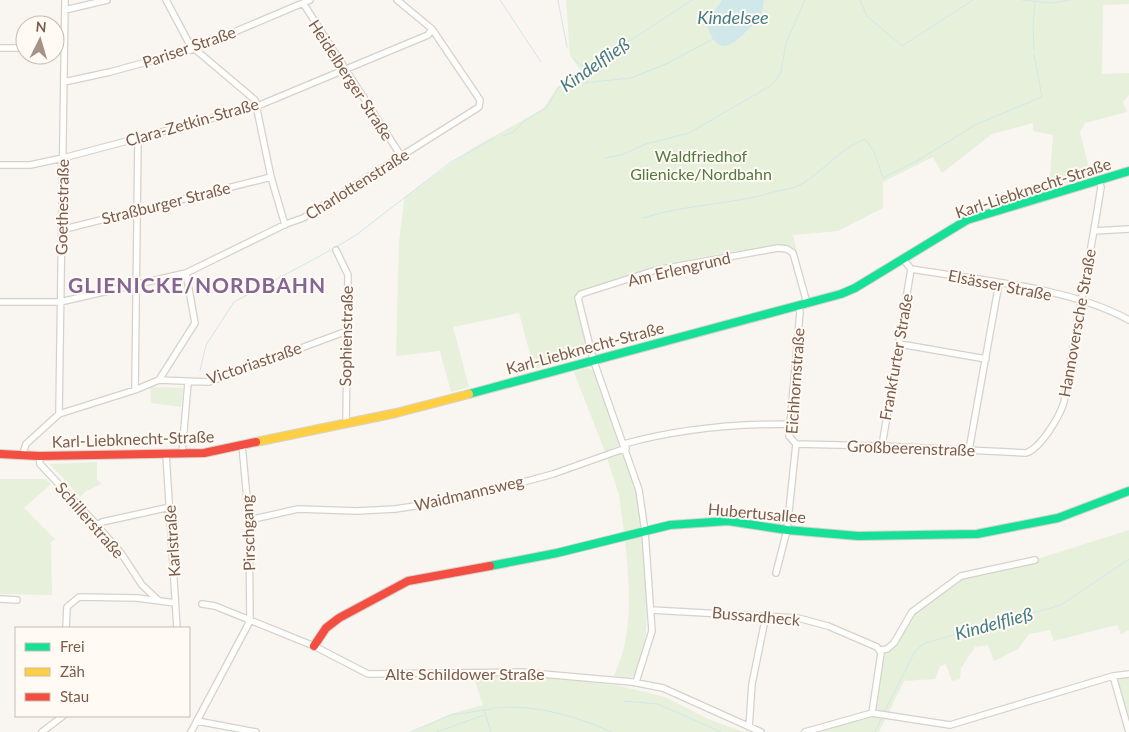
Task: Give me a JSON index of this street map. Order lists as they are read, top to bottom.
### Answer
{
  "streets": {
    "street": [
      "Pariser Straße",
      "Heidelberger Straße",
      "Clara-Zetkin-Straße",
      "Charlottenstraße",
      "Karl-Liebknecht-Straße",
      "Straßburger Straße",
      "Goethestraße",
      "Am Erlengrund",
      "Elsässer Straße",
      "Hannoversche Straße",
      "Sophienstraße",
      "Frankfurter Straße",
      "Victoriastraße",
      "Eichhornstraße",
      "Großbeerenstraße",
      "Waidmannsweg",
      "Hubertusallee",
      "Schillerstraße",
      "Pirschgang",
      "Karlstraße",
      "Bussardheck",
      "Alte Schildower Straße"
    ]
  },
  "crossings": [
    ["Pariser Straße", "Heidelberger Straße"],
    ["Pariser Straße", "Goethestraße"],
    ["Heidelberger Straße", "Clara-Zetkin-Straße"],
    ["Heidelberger Straße", "Charlottenstraße"],
    ["Clara-Zetkin-Straße", "Charlottenstraße"],
    ["Clara-Zetkin-Straße", "Goethestraße"],
    ["Charlottenstraße", "Goethestraße"],
    ["Karl-Liebknecht-Straße", "Am Erlengrund"],
    ["Karl-Liebknecht-Straße", "Hannoversche Straße"],
    ["Karl-Liebknecht-Straße", "Sophienstraße"],
    ["Karl-Liebknecht-Straße", "Eichhornstraße"],
    ["Karl-Liebknecht-Straße", "Schillerstraße"],
    ["Karl-Liebknecht-Straße", "Pirschgang"],
    ["Karl-Liebknecht-Straße", "Karlstraße"],
    ["Straßburger Straße", "Goethestraße"],
    ["Elsässer Straße", "Hannoversche Straße"],
    ["Elsässer Straße", "Frankfurter Straße"],
    ["Hannoversche Straße", "Großbeerenstraße"],
    ["Sophienstraße", "Victoriastraße"],
    ["Frankfurter Straße", "Großbeerenstraße"],
    ["Eichhornstraße", "Großbeerenstraße"],
    ["Eichhornstraße", "Waidmannsweg"],
    ["Eichhornstraße", "Hubertusallee"],
    ["Waidmannsweg", "Pirschgang"],
    ["Hubertusallee", "Alte Schildower Straße"],
    ["Pirschgang", "Alte Schildower Straße"]
  ],
  "districts": ["GLIENICKE/NORDBAHN"],
  "water": ["Kindelsee", "Kindelfließ"],
  "parks": ["Waldfriedhof Glienicke/Nordbahn"],
  "legend": ["Frei", "Zäh", "Stau"],
  "north": "top"
}
